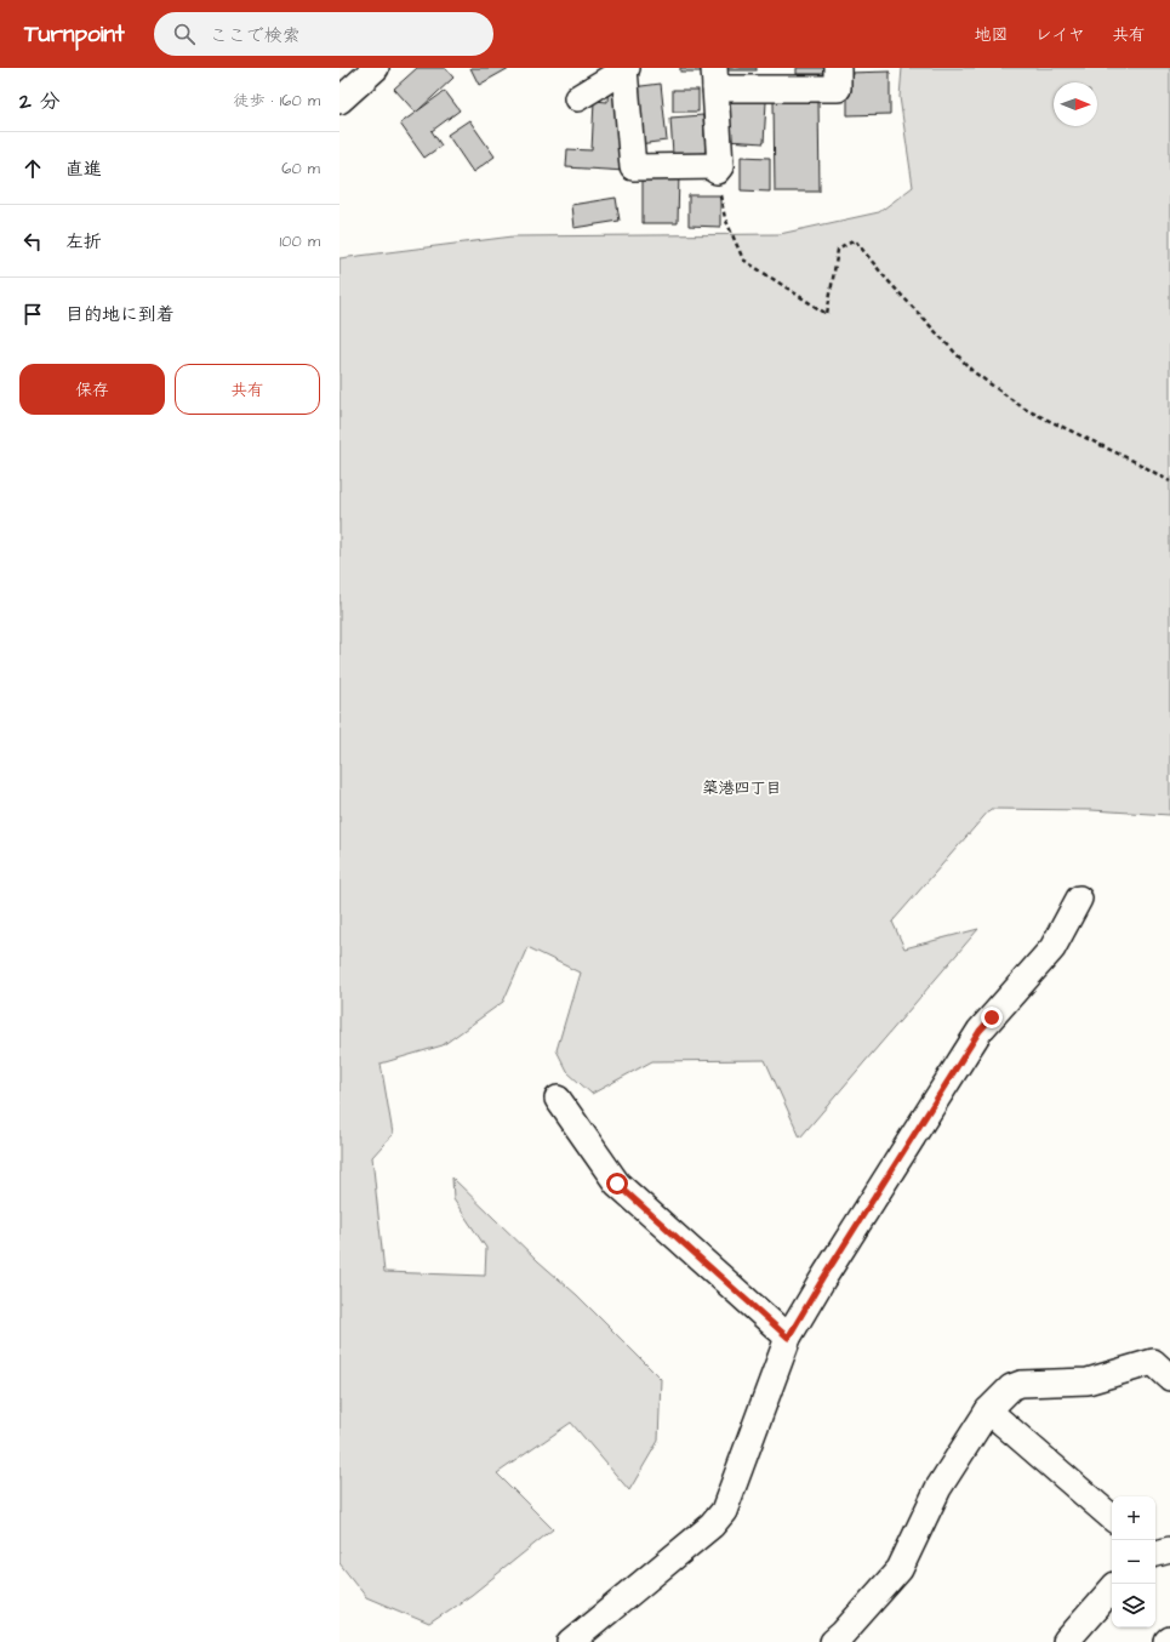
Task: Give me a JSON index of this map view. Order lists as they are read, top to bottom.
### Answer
{
  "districts": ["築港四丁目"],
  "north": "right",
  "page": {
    "header": "Turnpoint",
    "search": "ここで検索",
    "nav": ["地図", "レイヤ", "共有"],
    "heading": ["2 分", "徒歩 · 160 m"],
    "list": [
      ["直進", "60 m"],
      ["左折", "100 m"],
      "目的地に到着"
    ],
    "buttons": ["保存", "共有"],
    "map_buttons": ["+", "−"]
  }
}
